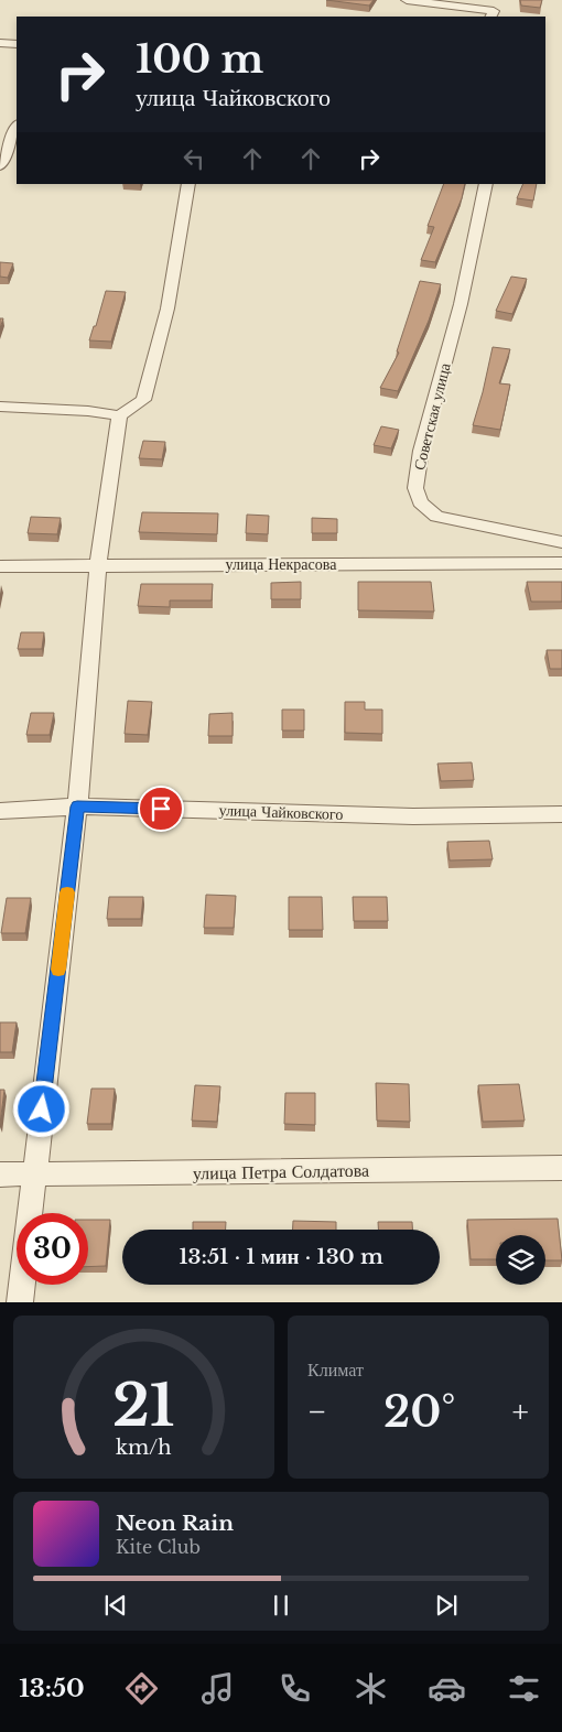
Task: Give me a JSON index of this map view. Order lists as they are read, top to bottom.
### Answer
{
  "streets": {
    "street": [
      "Советская улица",
      "улица Некрасова",
      "улица Чайковского",
      "улица Петра Солдатова"
    ]
  },
  "page": {
    "turn": ["100 m", "улица Чайковского"],
    "limit": "30",
    "trip": "13:51 · 1 мин · 130 m",
    "tile": "Климат",
    "heat": ["−", "20°", "+"],
    "song": ["Neon Rain", "Kite Club"],
    "tabs": "13:50",
    "gauge": ["21", "km/h"]
  }
}
